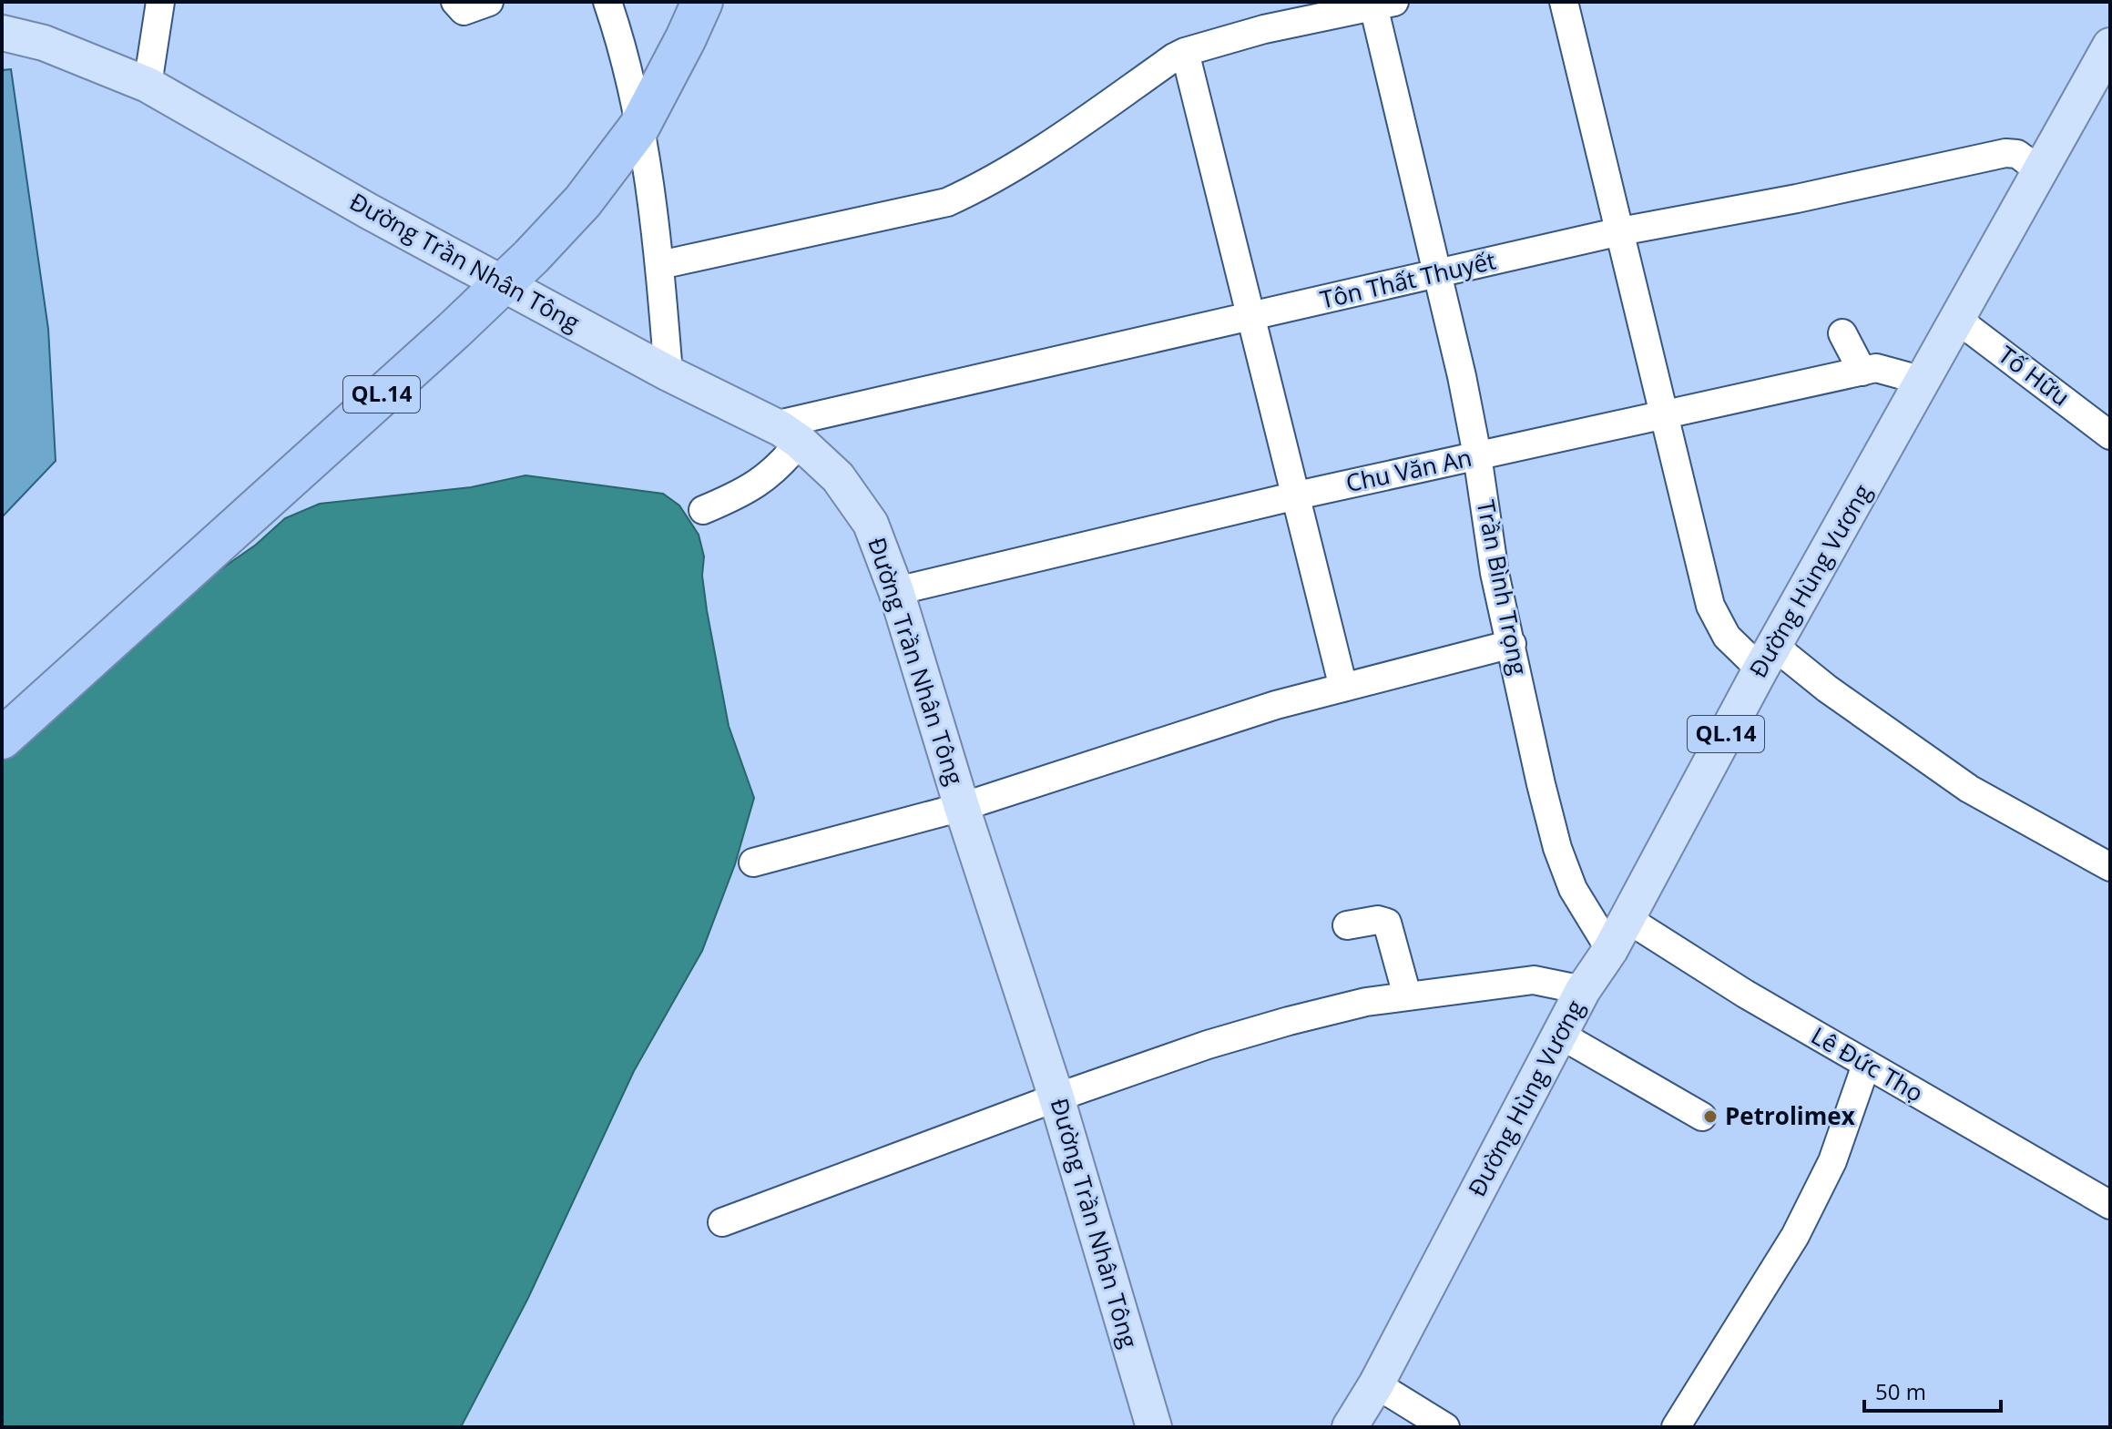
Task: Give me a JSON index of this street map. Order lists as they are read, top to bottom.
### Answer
{
  "streets": {
    "highway": ["QL.14"],
    "main road": ["Đường Trần Nhân Tông", "Đường Hùng Vương"],
    "street": [
      "Tôn Thất Thuyết",
      "Tố Hữu",
      "Chu Văn An",
      "Trần Bình Trọng",
      "Lê Đức Thọ"
    ]
  },
  "crossings": [
    ["Đường Trần Nhân Tông", "Tôn Thất Thuyết"],
    ["Đường Trần Nhân Tông", "QL.14"],
    ["Đường Trần Nhân Tông", "Chu Văn An"],
    ["Tôn Thất Thuyết", "Đường Hùng Vương"],
    ["Tôn Thất Thuyết", "Trần Bình Trọng"],
    ["Tố Hữu", "Đường Hùng Vương"],
    ["Chu Văn An", "Đường Hùng Vương"],
    ["Chu Văn An", "Trần Bình Trọng"],
    ["Đường Hùng Vương", "Trần Bình Trọng"],
    ["Đường Hùng Vương", "Lê Đức Thọ"]
  ],
  "places": ["Petrolimex"],
  "scale_bar": "50 m"
}
